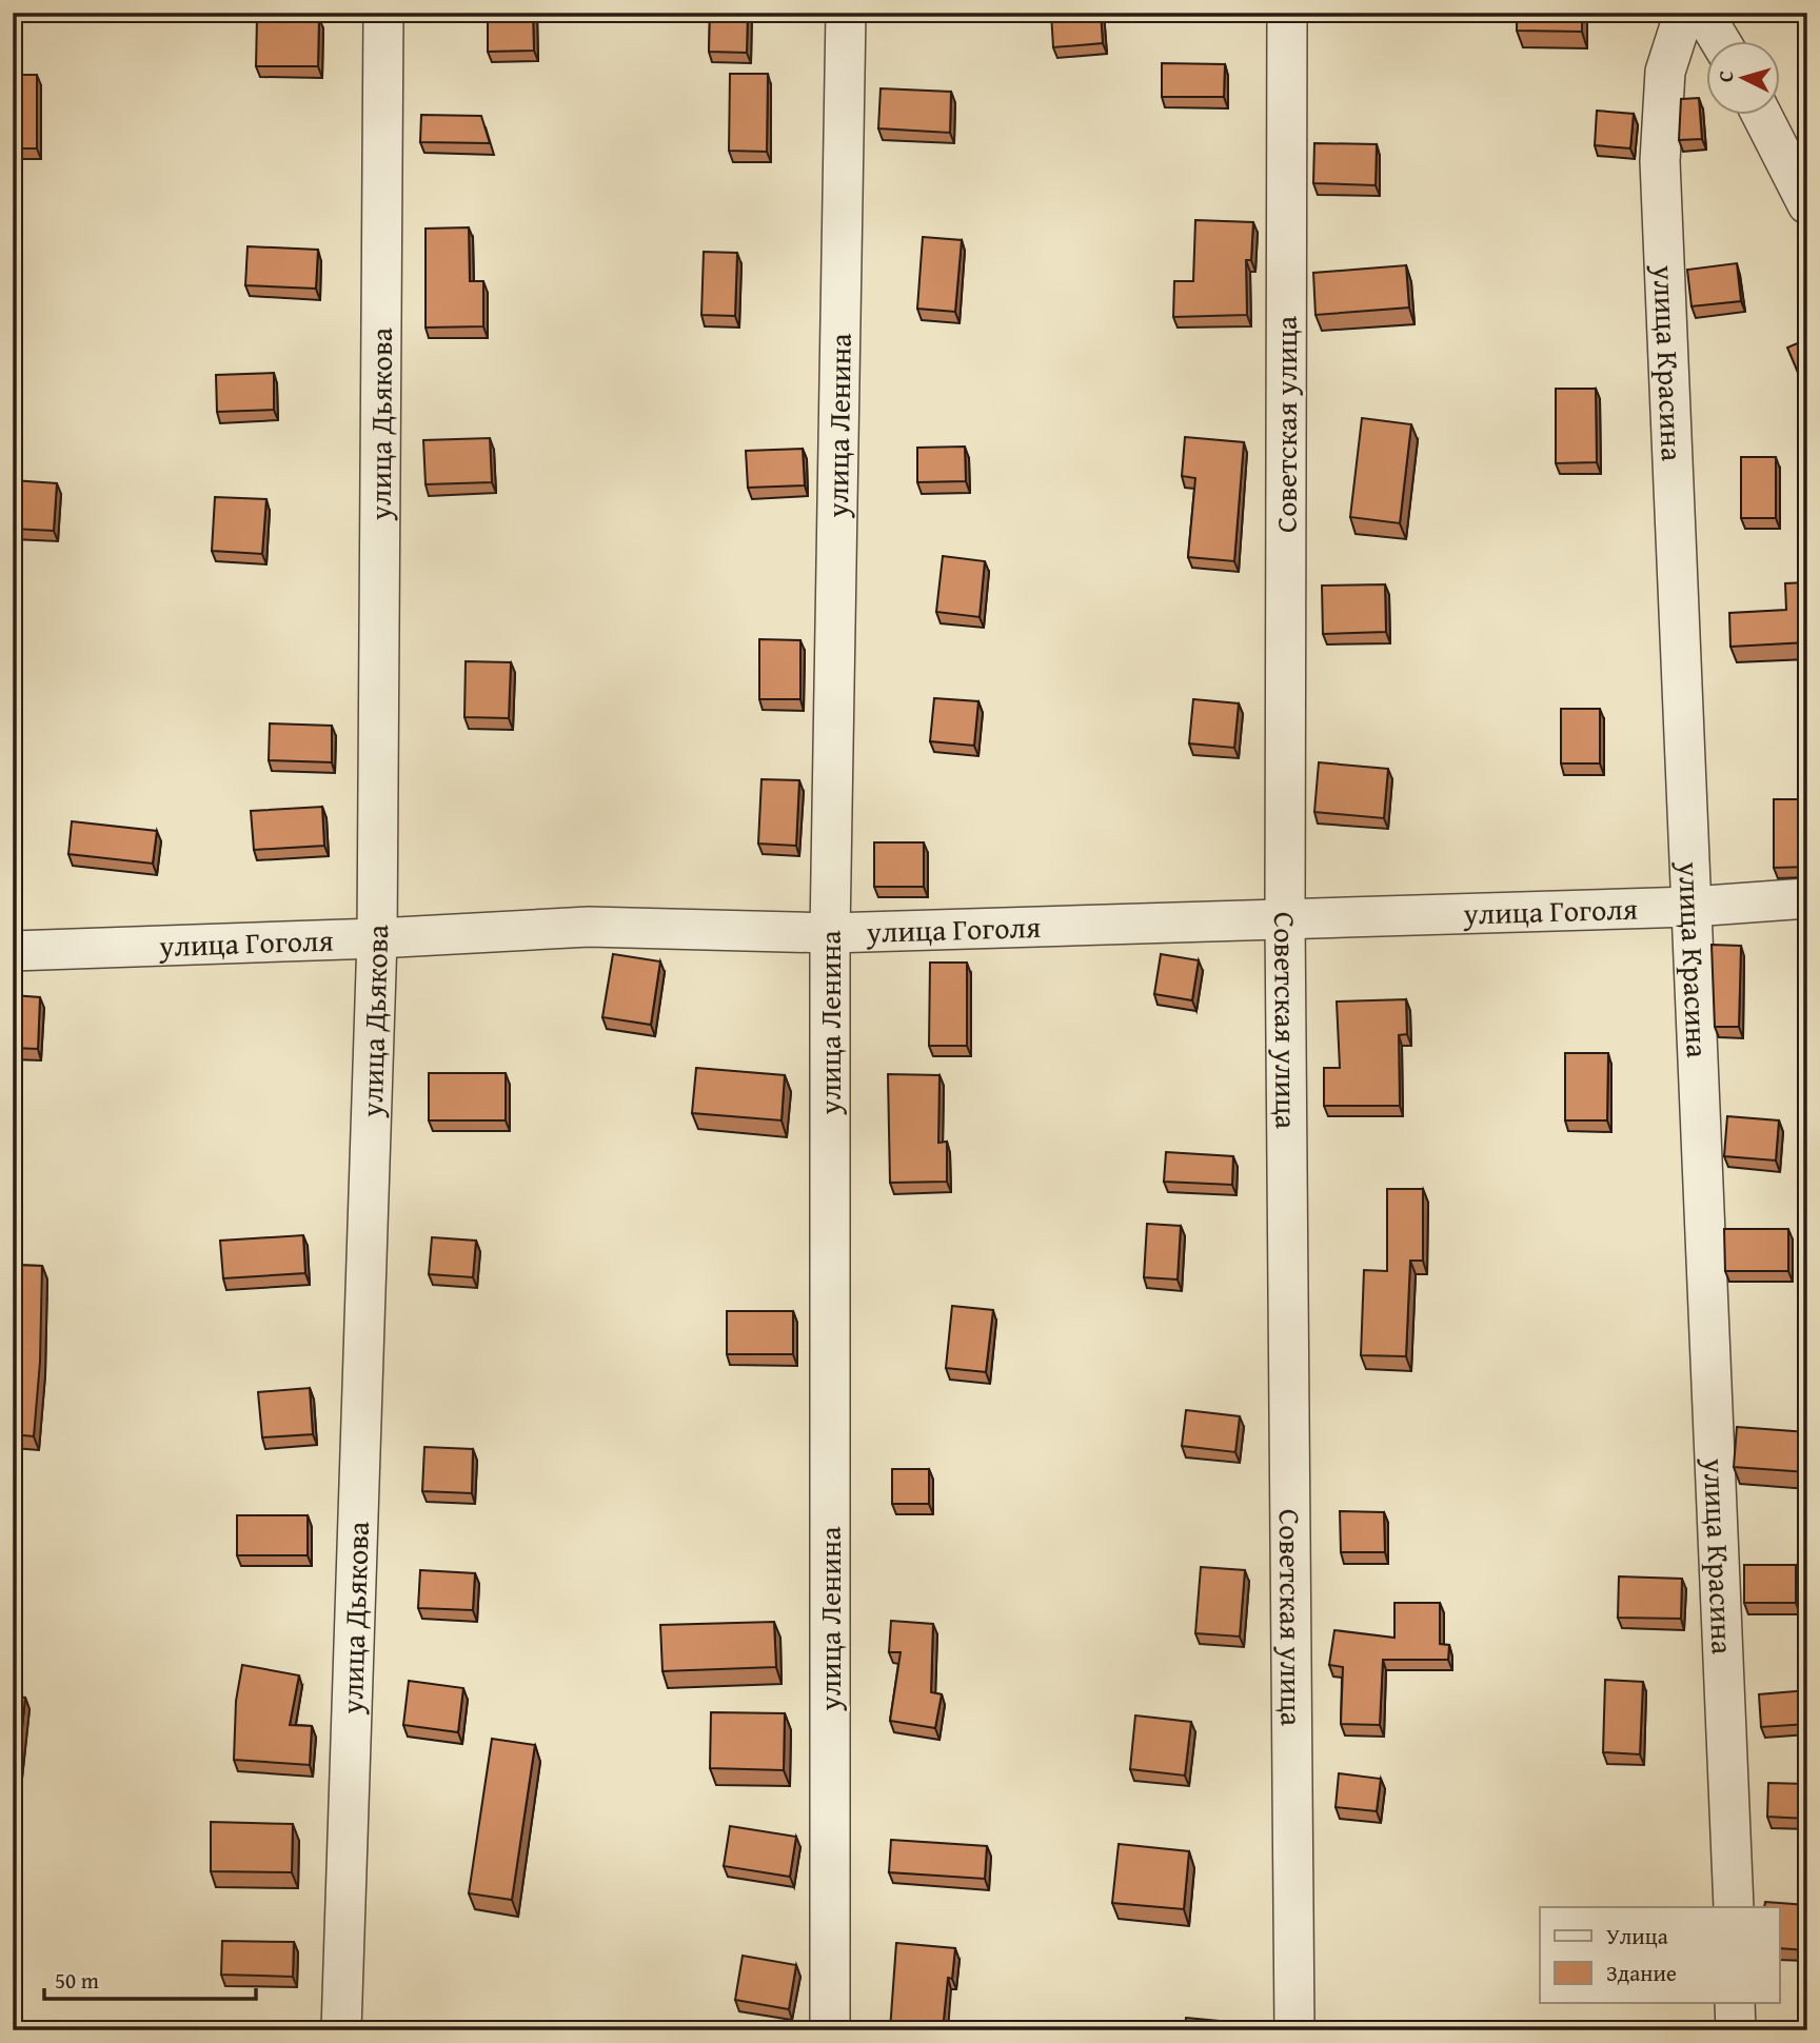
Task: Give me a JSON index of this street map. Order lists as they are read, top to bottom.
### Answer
{
  "streets": {
    "street": [
      "улица Красина",
      "улица Дьякова",
      "улица Ленина",
      "Советская улица",
      "улица Гоголя"
    ]
  },
  "crossings": [
    ["улица Красина", "улица Гоголя"],
    ["улица Дьякова", "улица Гоголя"],
    ["улица Ленина", "улица Гоголя"],
    ["Советская улица", "улица Гоголя"]
  ],
  "legend": ["Улица", "Здание"],
  "scale_bar": "50 m",
  "north": "left"
}
